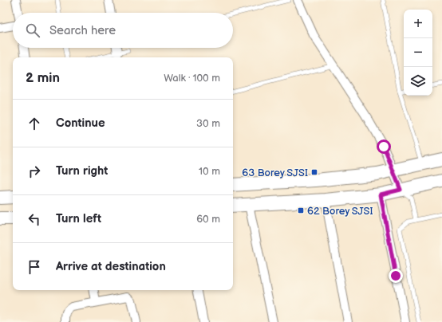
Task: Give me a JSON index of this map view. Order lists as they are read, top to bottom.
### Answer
{
  "places": {
    "transit": ["63 Borey SJSI", "62 Borey SJSI"]
  },
  "page": {
    "map_buttons": ["+", "−"],
    "search": "Search here",
    "heading": ["2 min", "Walk · 100 m"],
    "list": [
      ["Continue", "30 m"],
      ["Turn right", "10 m"],
      ["Turn left", "60 m"],
      "Arrive at destination"
    ]
  }
}
